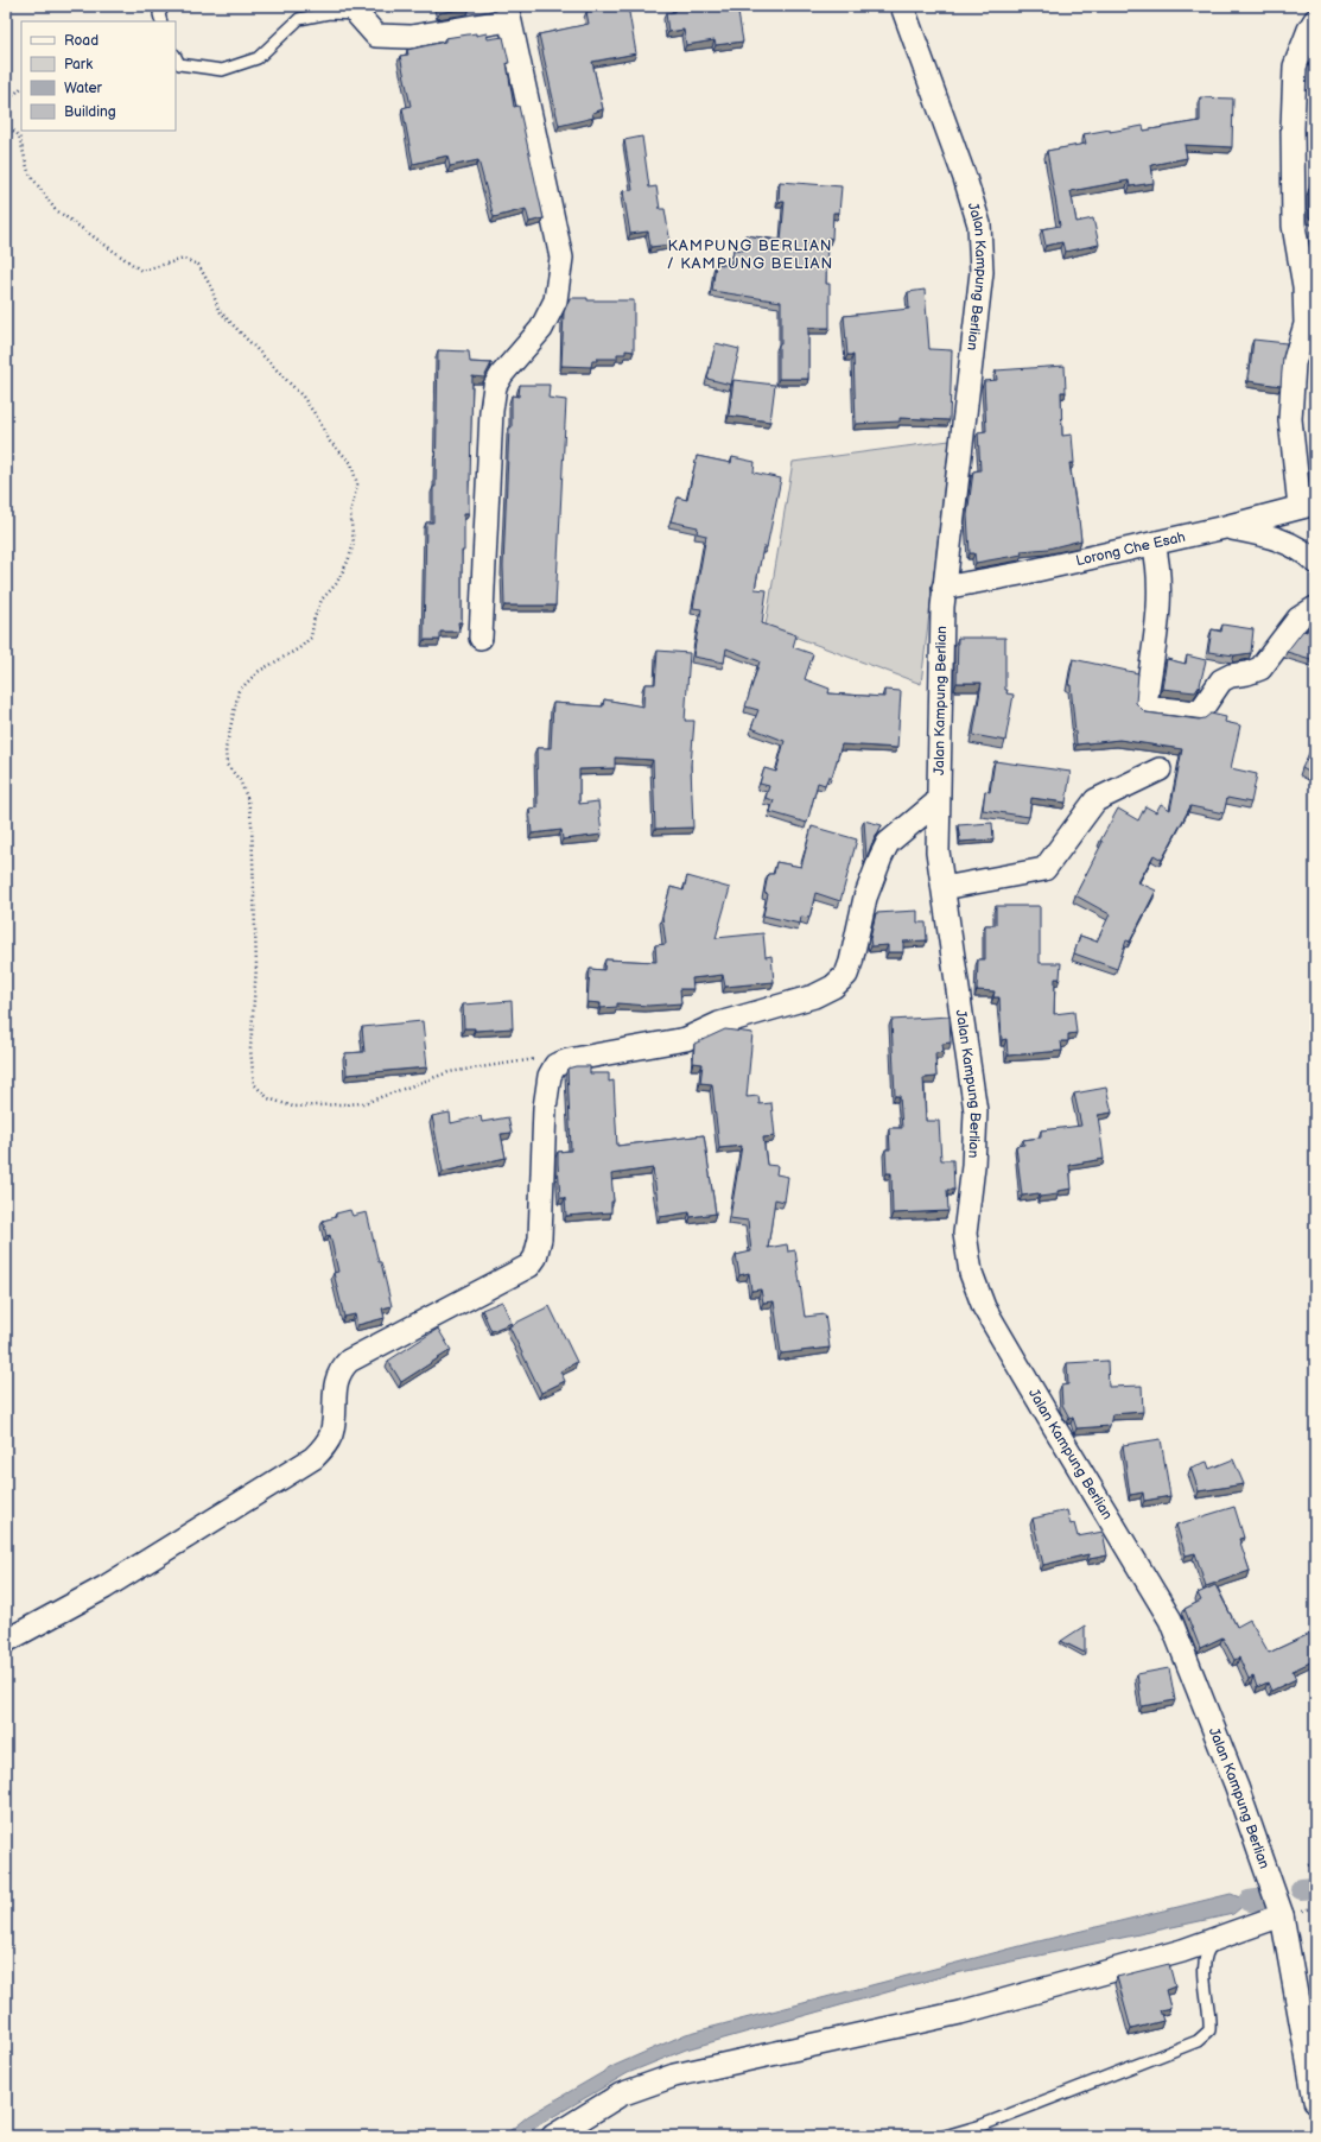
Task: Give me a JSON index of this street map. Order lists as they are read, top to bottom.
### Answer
{
  "streets": {
    "street": ["Jalan Kampung Berlian", "Lorong Che Esah"]
  },
  "crossings": [
    ["Jalan Kampung Berlian", "Lorong Che Esah"]
  ],
  "districts": ["KAMPUNG BERLIAN / KAMPUNG BELIAN"],
  "legend": [
    "Road",
    "Park",
    "Water",
    "Building"
  ]
}
